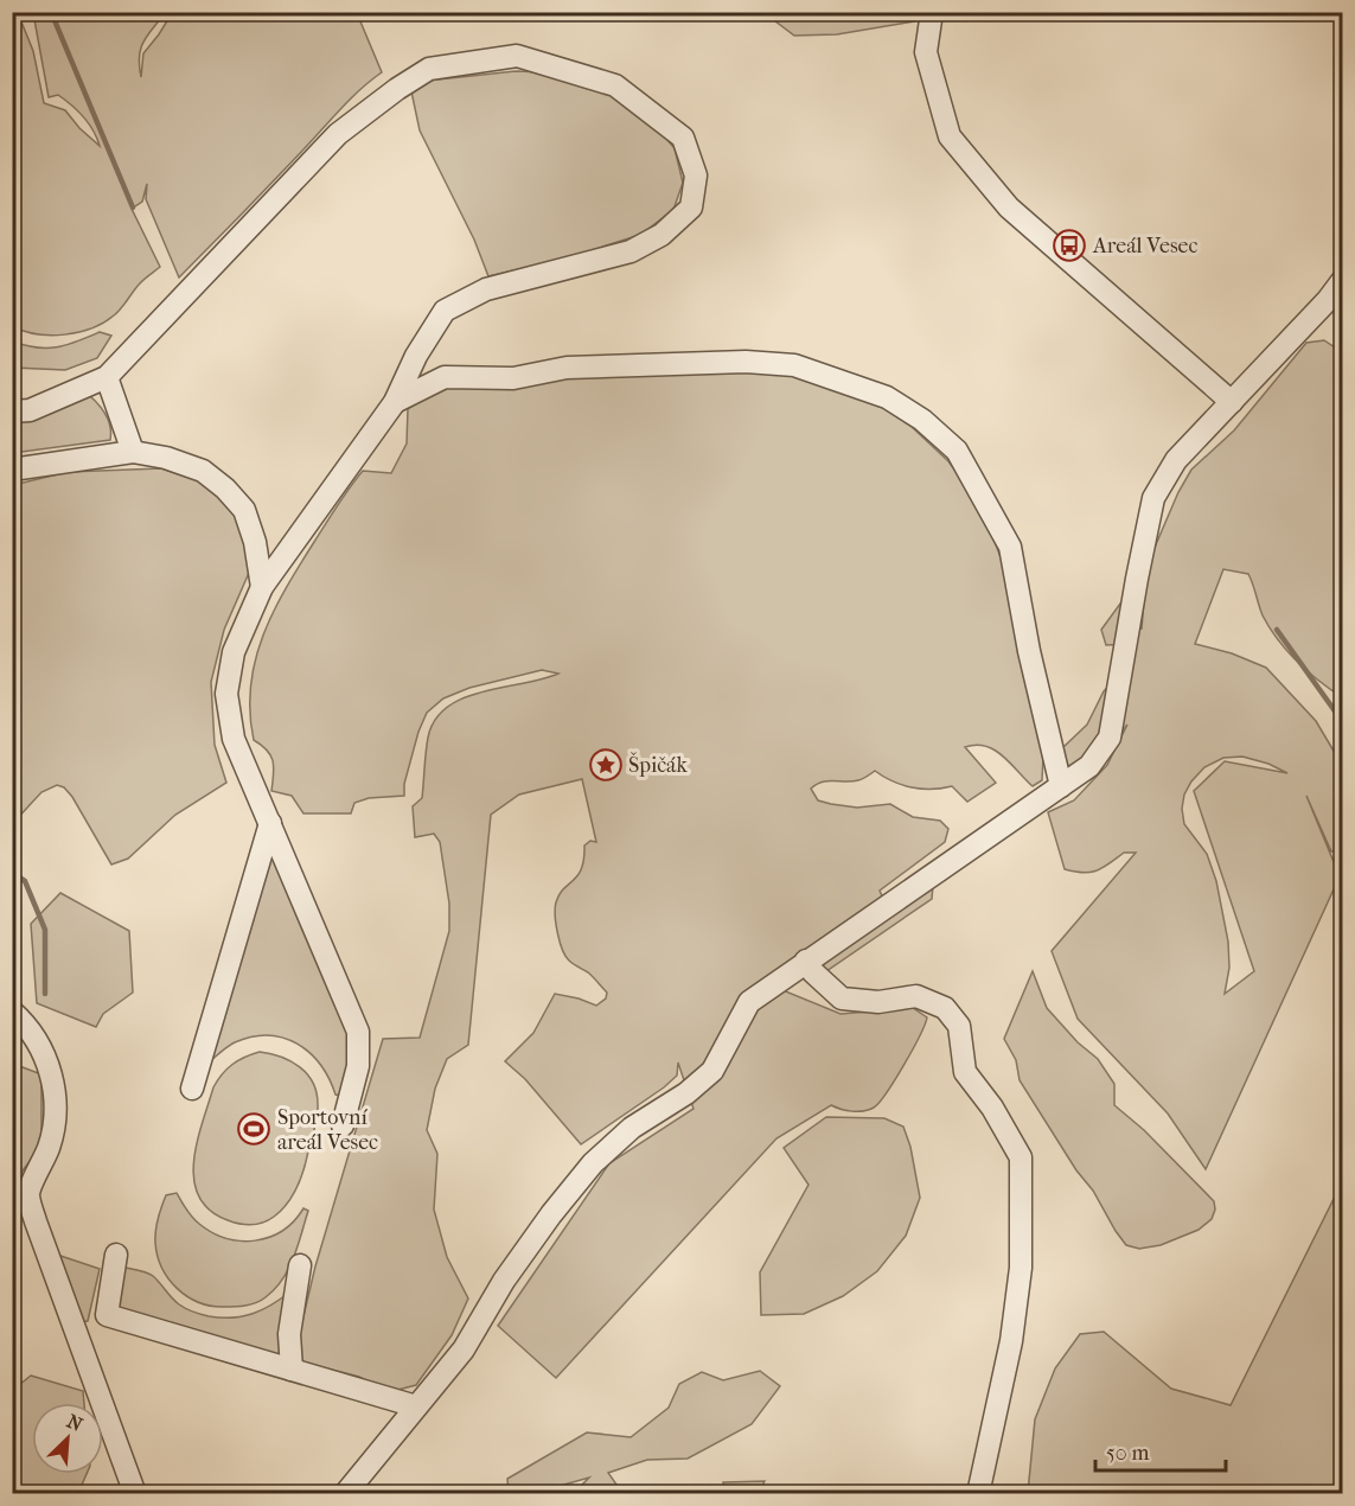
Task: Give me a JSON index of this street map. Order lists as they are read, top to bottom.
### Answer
{
  "places": {
    "bus stop": ["Areál Vesec"],
    "place": ["Špičák"],
    "sports": ["Sportovní areál Vesec"]
  },
  "scale_bar": "50 m",
  "north": "top right"
}
